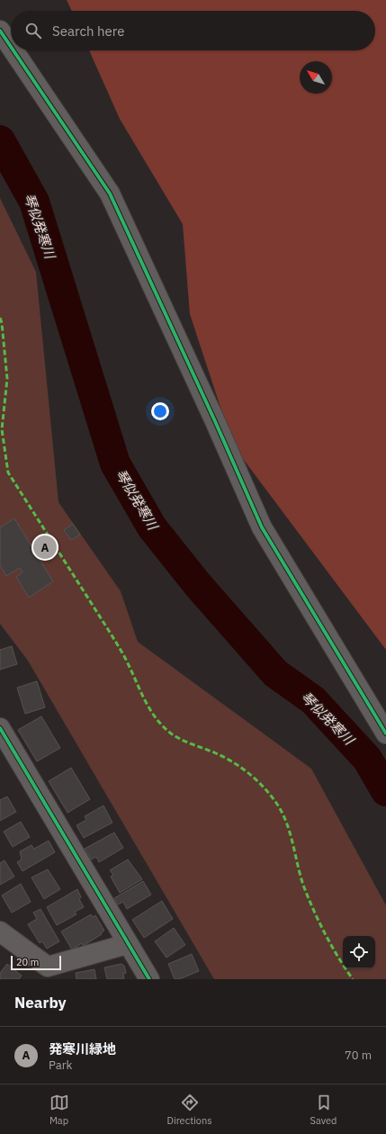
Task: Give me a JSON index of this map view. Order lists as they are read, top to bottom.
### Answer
{
  "water": ["琴似発寒川"],
  "scale_bar": "20 m",
  "north": "top left",
  "page": {
    "search": "Search here",
    "pins": "A",
    "scale": "20 m",
    "heading": "Nearby",
    "list": [
      {
        "mark": "A",
        "name": "発寒川緑地",
        "note": "Park",
        "value": "70 m"
      }
    ],
    "nav": ["Map", "Directions", "Saved"]
  }
}
